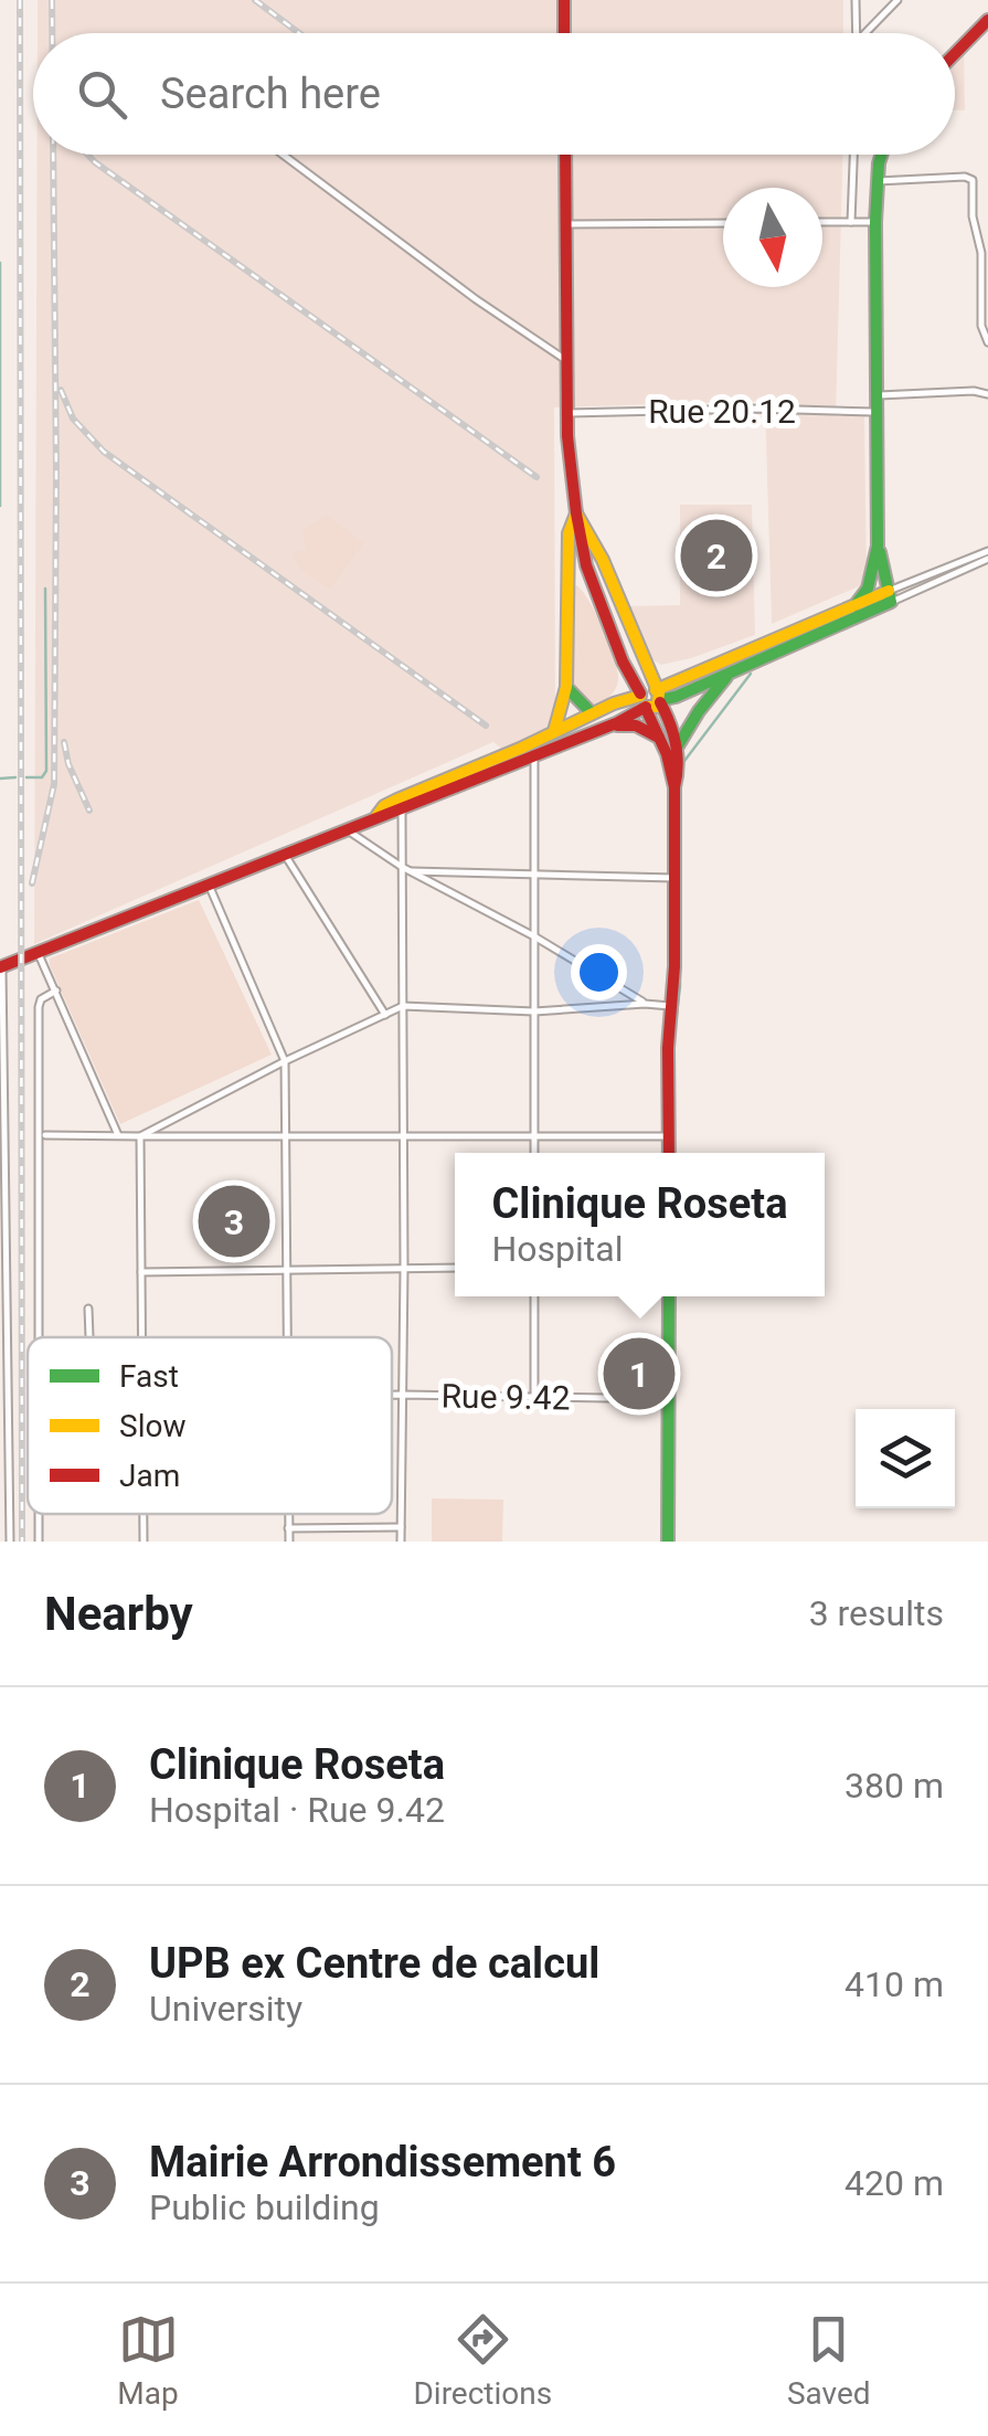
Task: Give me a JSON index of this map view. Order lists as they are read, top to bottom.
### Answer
{
  "streets": {
    "street": ["Rue 20.12", "Rue 9.42"]
  },
  "legend": ["Fast", "Slow", "Jam"],
  "north": "bottom",
  "page": {
    "search": "Search here",
    "pins": ["2", "3", "1"],
    "popup": ["Clinique Roseta", "Hospital"],
    "heading": ["Nearby", "3 results"],
    "list": [
      {
        "mark": "1",
        "name": "Clinique Roseta",
        "note": "Hospital · Rue 9.42",
        "value": "380 m"
      },
      {
        "mark": "2",
        "name": "UPB ex Centre de calcul",
        "note": "University",
        "value": "410 m"
      },
      {
        "mark": "3",
        "name": "Mairie Arrondissement 6",
        "note": "Public building",
        "value": "420 m"
      }
    ],
    "nav": ["Map", "Directions", "Saved"]
  }
}
